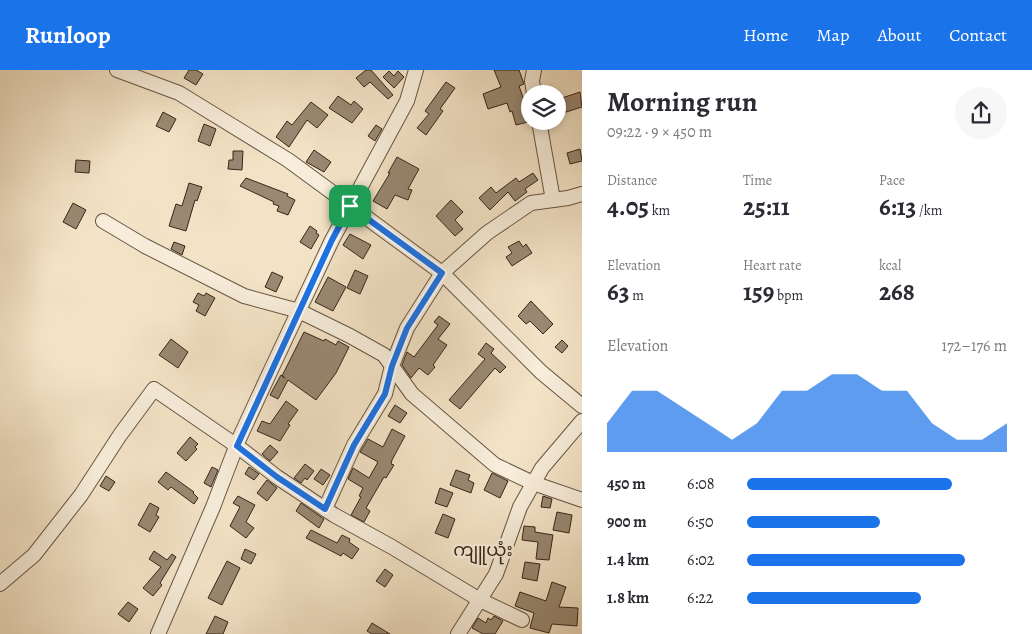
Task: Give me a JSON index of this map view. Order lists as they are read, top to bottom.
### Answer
{
  "districts": ["ကျူယုံး"],
  "page": {
    "header": "Runloop",
    "nav": [
      "Home",
      "Map",
      "About",
      "Contact"
    ],
    "heading": ["Morning run", "09:22 · 9 × 450 m"],
    "stats": [
      ["Distance", "4.05 km"],
      ["Time", "25:11"],
      ["Pace", "6:13 /km"],
      ["Elevation", "63 m"],
      ["Heart rate", "159 bpm"],
      ["kcal", "268"]
    ],
    "chart": ["Elevation", "172–176 m"],
    "list": [
      {
        "name": "450 m",
        "note": "6:08"
      },
      {
        "name": "900 m",
        "note": "6:50"
      },
      {
        "name": "1.4 km",
        "note": "6:02"
      },
      {
        "name": "1.8 km",
        "note": "6:22"
      }
    ]
  }
}
